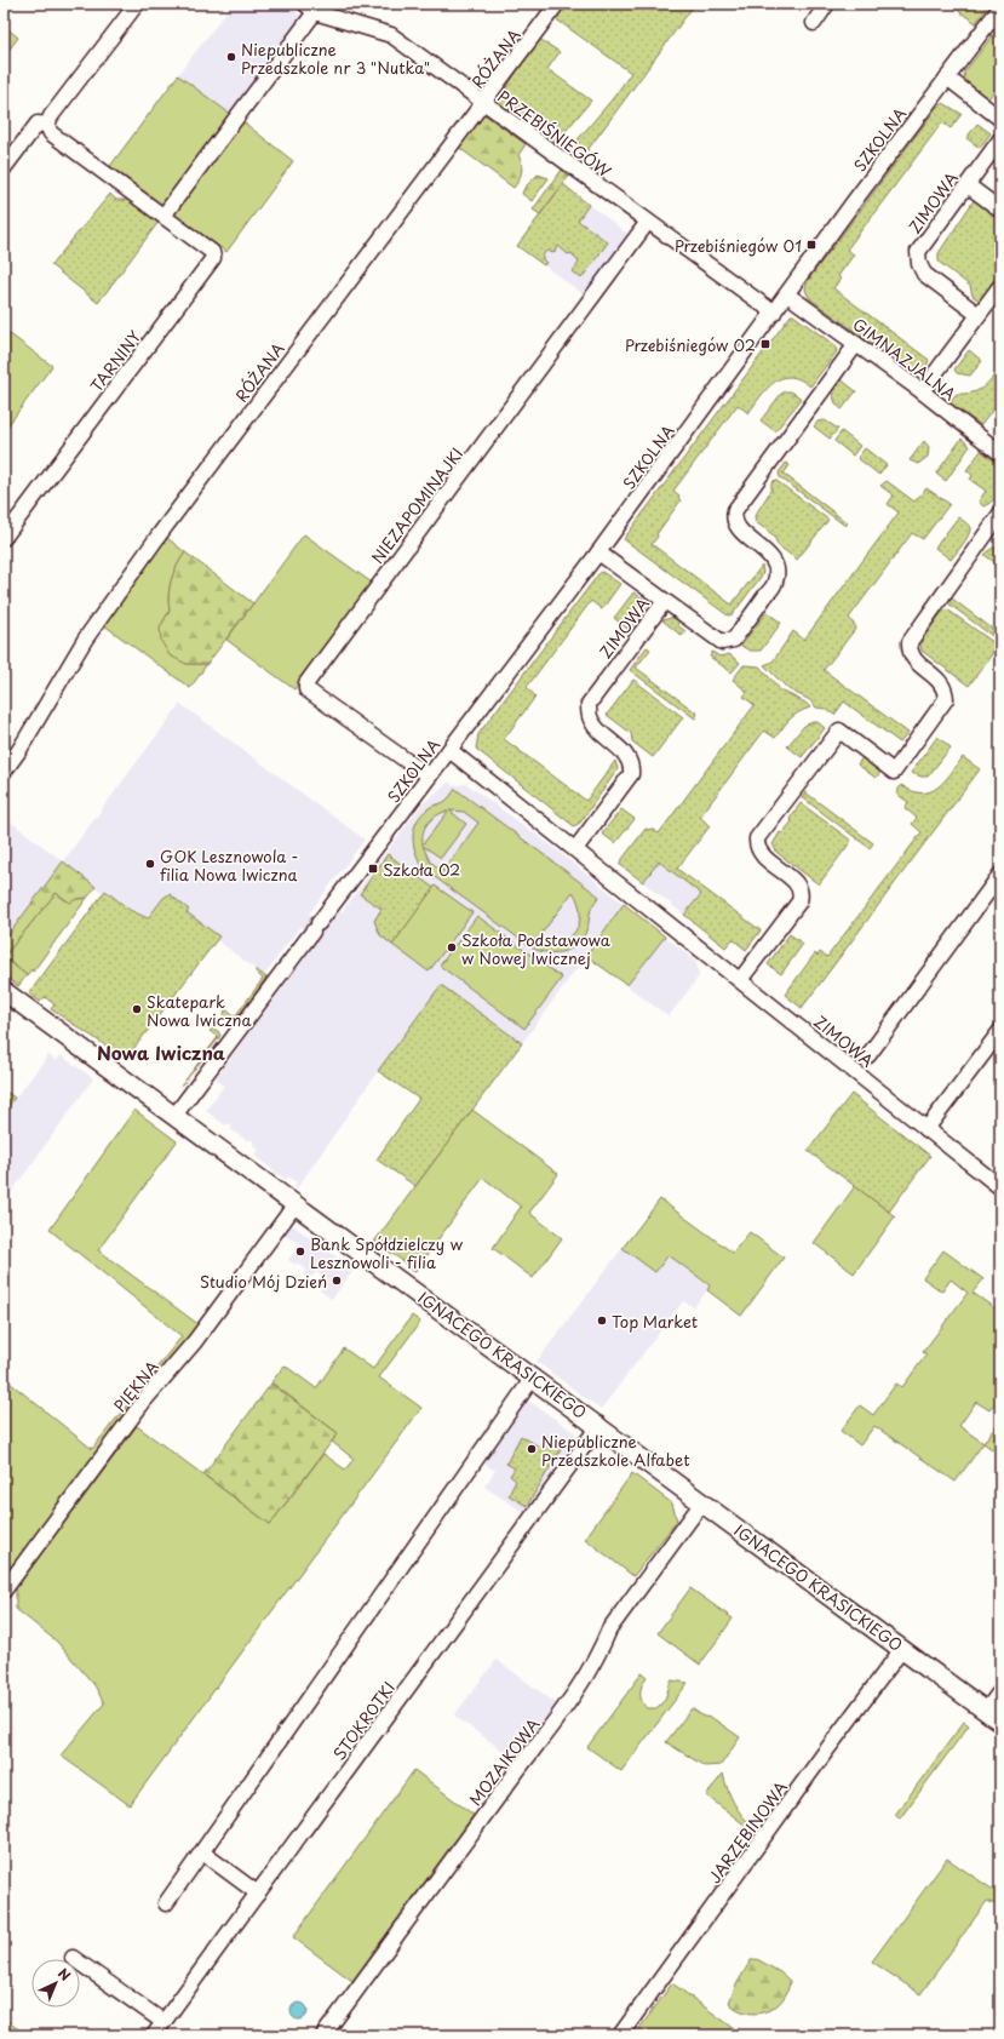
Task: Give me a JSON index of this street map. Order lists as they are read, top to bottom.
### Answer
{
  "streets": {
    "street": [
      "RÓŻANA",
      "PRZEBIŚNIEGÓW",
      "SZKOLNA",
      "ZIMOWA",
      "GIMNAZJALNA",
      "TARNINY",
      "NIEZAPOMINAJKI",
      "IGNACEGO KRASICKIEGO",
      "PIĘKNA",
      "STOKROTKI",
      "MOZAIKOWA",
      "JARZĘBINOWA"
    ]
  },
  "crossings": [
    ["RÓŻANA", "PRZEBIŚNIEGÓW"],
    ["PRZEBIŚNIEGÓW", "SZKOLNA"],
    ["PRZEBIŚNIEGÓW", "NIEZAPOMINAJKI"],
    ["SZKOLNA", "ZIMOWA"],
    ["SZKOLNA", "GIMNAZJALNA"],
    ["SZKOLNA", "NIEZAPOMINAJKI"],
    ["SZKOLNA", "IGNACEGO KRASICKIEGO"],
    ["ZIMOWA", "GIMNAZJALNA"],
    ["IGNACEGO KRASICKIEGO", "PIĘKNA"],
    ["IGNACEGO KRASICKIEGO", "STOKROTKI"],
    ["IGNACEGO KRASICKIEGO", "MOZAIKOWA"],
    ["IGNACEGO KRASICKIEGO", "JARZĘBINOWA"]
  ],
  "districts": ["Nowa Iwiczna"],
  "places": {
    "other": [
      "Niepubliczne Przedszkole nr 3 \"Nutka\"",
      "GOK Lesznowola - filia Nowa Iwiczna",
      "Szkoła Podstawowa w Nowej Iwicznej",
      "Skatepark Nowa Iwiczna",
      "Bank Spółdzielczy w Lesznowoli - filia",
      "Studio Mój Dzień",
      "Top Market",
      "Niepubliczne Przedszkole Alfabet"
    ],
    "transit": ["Przebiśniegów 01", "Przebiśniegów 02", "Szkoła 02"]
  },
  "north": "top right"
}
